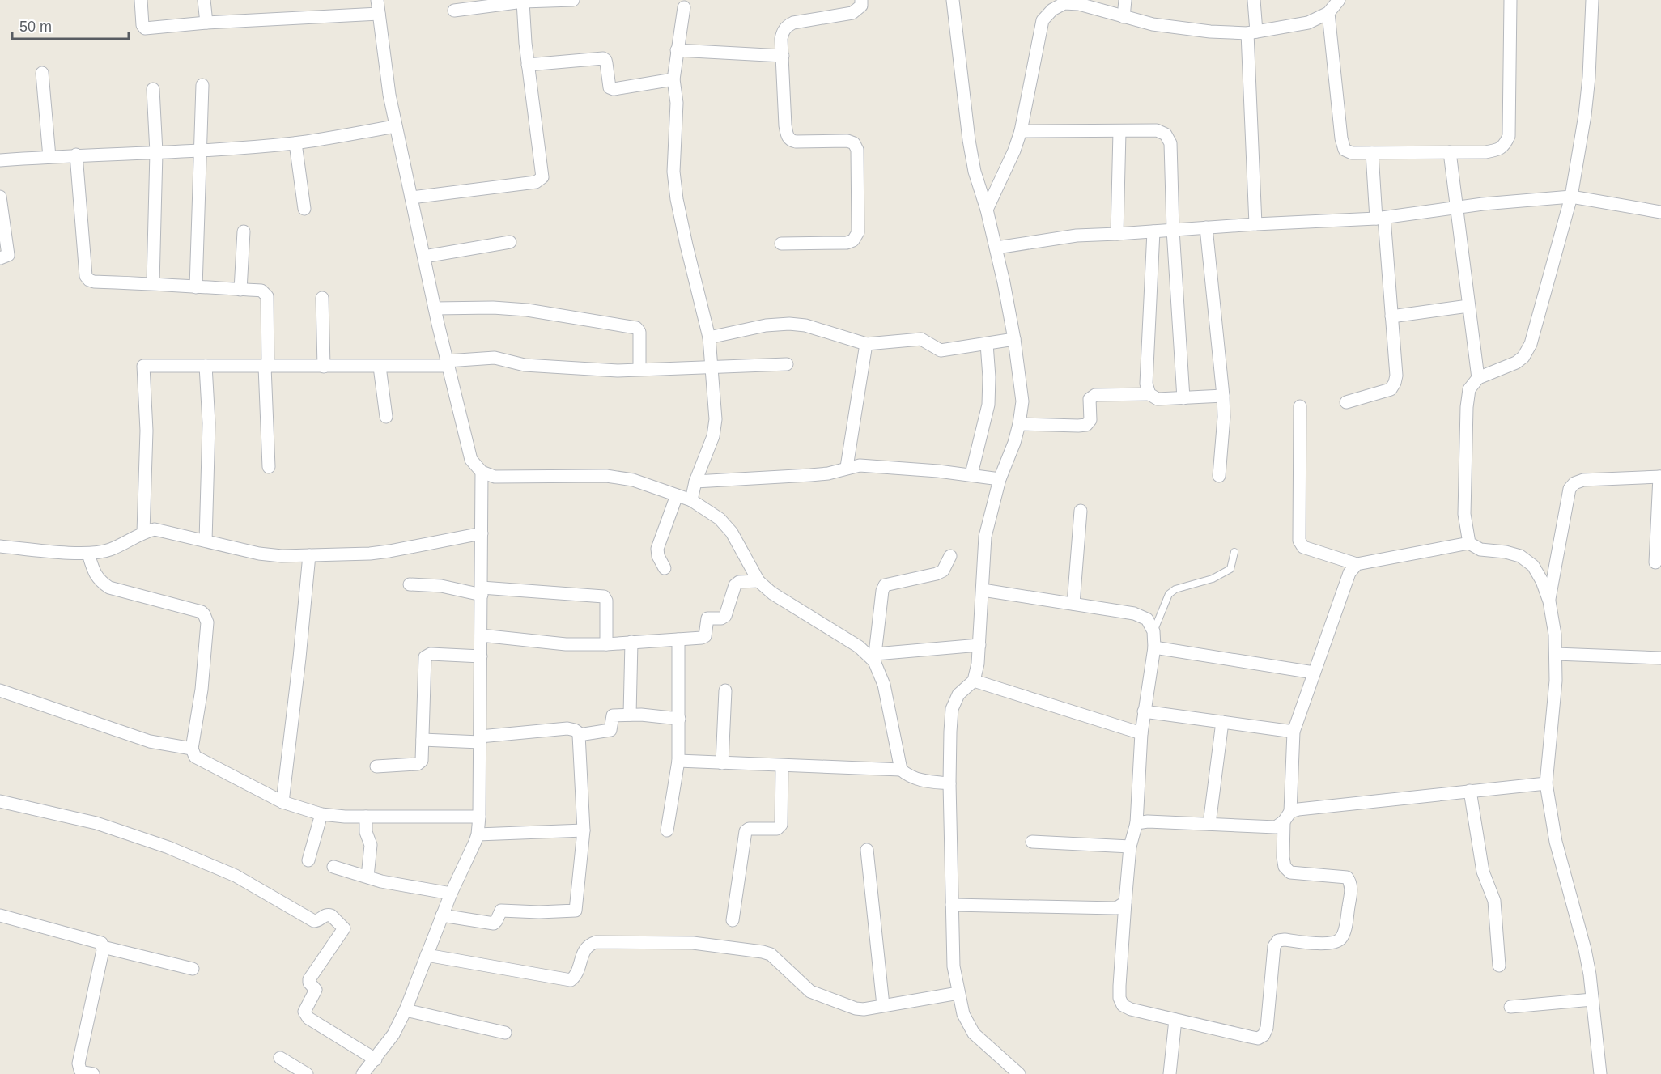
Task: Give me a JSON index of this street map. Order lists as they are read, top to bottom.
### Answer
{
  "scale_bar": "50 m"
}
